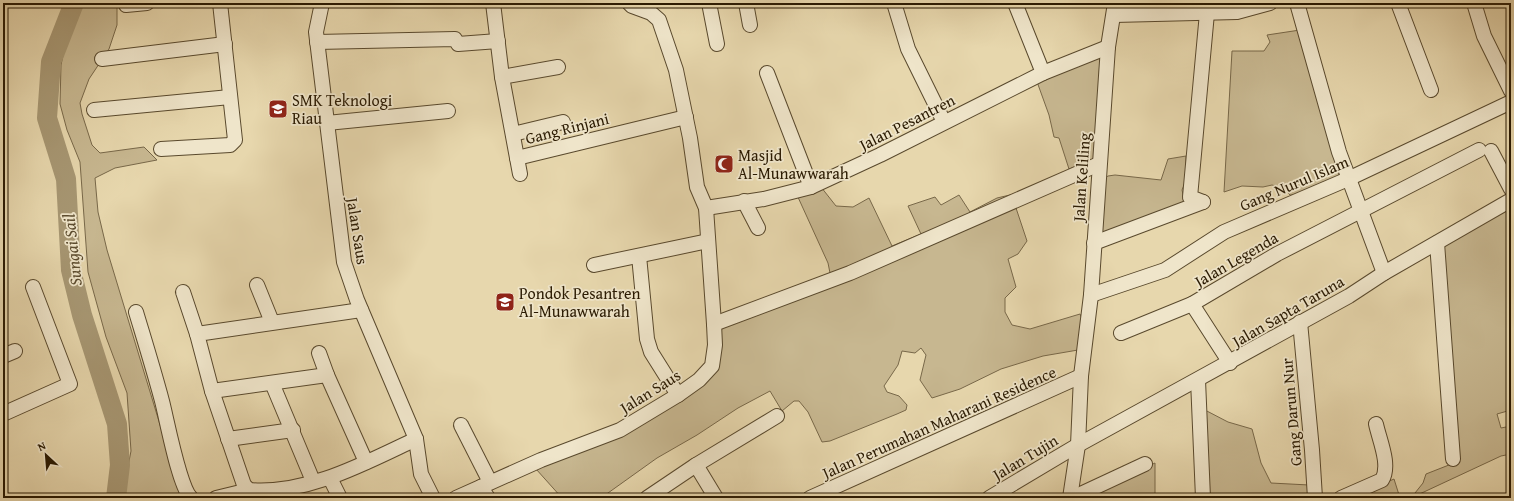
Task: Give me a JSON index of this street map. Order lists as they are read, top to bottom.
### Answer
{
  "streets": {
    "street": [
      "Jalan Pesantren",
      "Gang Rinjani",
      "Jalan Keliling",
      "Gang Nurul Islam",
      "Jalan Saus",
      "Jalan Legenda",
      "Jalan Sapta Taruna",
      "Gang Darun Nur",
      "Jalan Perumahan Maharani Residence",
      "Jalan Tujin"
    ]
  },
  "crossings": [
    ["Jalan Pesantren", "Jalan Keliling"],
    ["Jalan Pesantren", "Jalan Saus"],
    ["Jalan Keliling", "Gang Nurul Islam"],
    ["Jalan Keliling", "Jalan Sapta Taruna"],
    ["Jalan Keliling", "Jalan Perumahan Maharani Residence"],
    ["Jalan Keliling", "Jalan Tujin"],
    ["Jalan Legenda", "Jalan Sapta Taruna"],
    ["Jalan Sapta Taruna", "Gang Darun Nur"],
    ["Jalan Sapta Taruna", "Jalan Tujin"]
  ],
  "water": ["Sungai Sail"],
  "places": {
    "school or university": ["SMK Teknologi Riau", "Pondok Pesantren Al-Munawwarah"],
    "mosque": ["Masjid Al-Munawwarah"]
  },
  "north": "top left"
}
